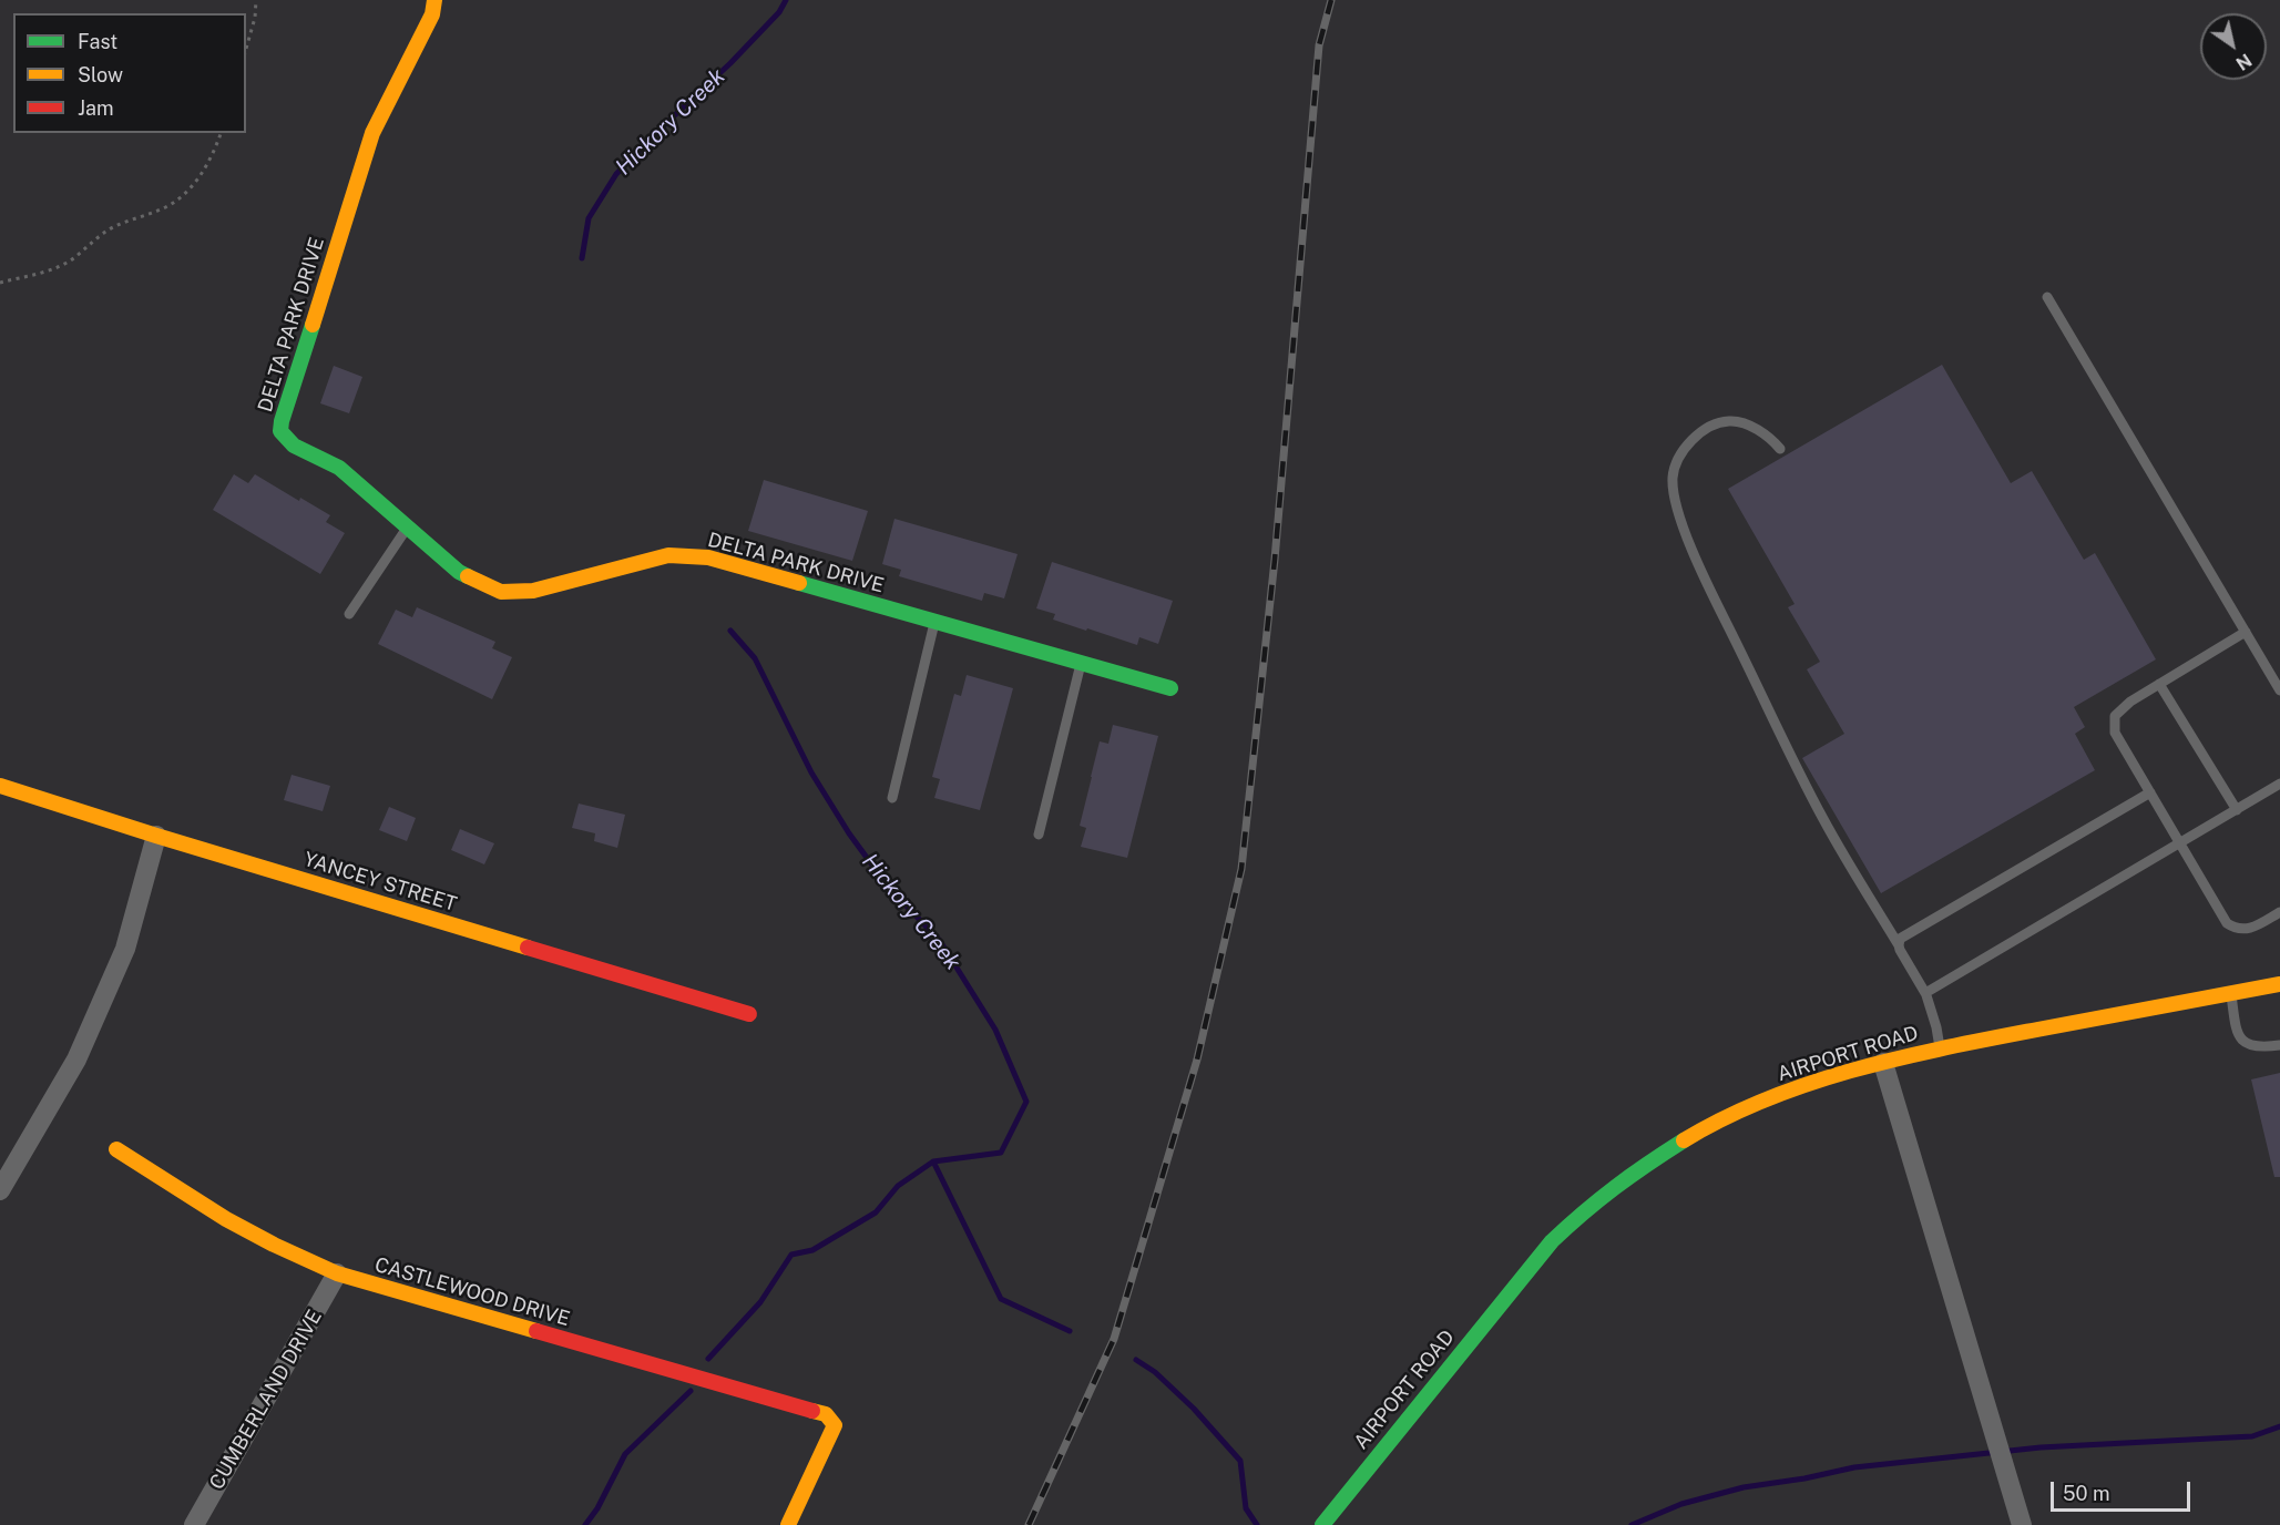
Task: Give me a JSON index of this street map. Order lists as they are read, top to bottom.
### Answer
{
  "streets": {
    "street": [
      "DELTA PARK DRIVE",
      "YANCEY STREET",
      "AIRPORT ROAD",
      "CASTLEWOOD DRIVE",
      "CUMBERLAND DRIVE"
    ]
  },
  "crossings": [
    ["CASTLEWOOD DRIVE", "CUMBERLAND DRIVE"]
  ],
  "water": ["Hickory Creek"],
  "legend": ["Fast", "Slow", "Jam"],
  "scale_bar": "50 m",
  "north": "bottom right"
}
